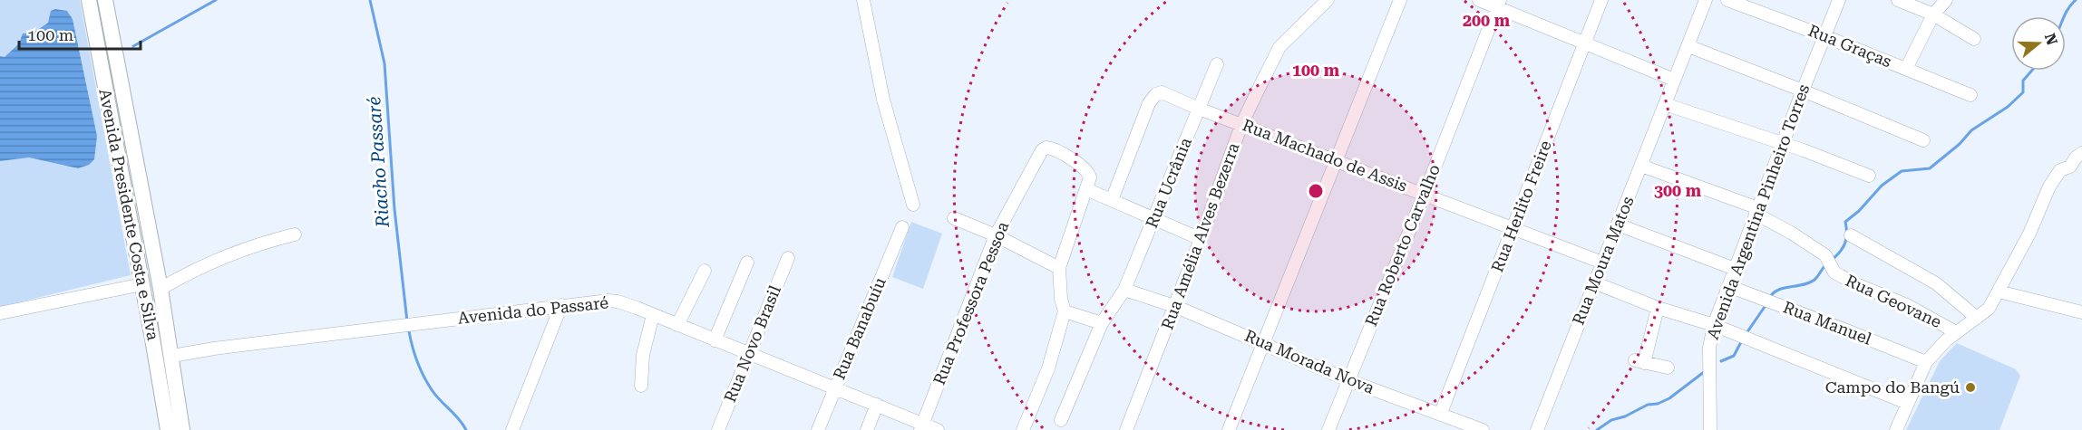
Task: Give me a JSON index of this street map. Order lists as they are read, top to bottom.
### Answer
{
  "streets": {
    "main road": ["Avenida Presidente Costa e Silva"],
    "street": [
      "Rua Graças",
      "Rua Machado de Assis",
      "Rua Ucrânia",
      "Rua Herlito Freire",
      "Avenida Argentina Pinheiro Torres",
      "Rua Amélia Alves Bezerra",
      "Rua Roberto Carvalho",
      "Rua Moura Matos",
      "Rua Geovane",
      "Rua Professora Pessoa",
      "Avenida do Passaré",
      "Rua Manuel",
      "Rua Banabuíu",
      "Rua Novo Brasil",
      "Rua Morada Nova"
    ]
  },
  "crossings": [
    ["Rua Graças", "Avenida Argentina Pinheiro Torres"],
    ["Rua Machado de Assis", "Rua Ucrânia"],
    ["Rua Machado de Assis", "Rua Herlito Freire"],
    ["Rua Machado de Assis", "Rua Amélia Alves Bezerra"],
    ["Rua Machado de Assis", "Rua Roberto Carvalho"],
    ["Rua Machado de Assis", "Rua Moura Matos"],
    ["Rua Ucrânia", "Rua Morada Nova"],
    ["Rua Herlito Freire", "Rua Morada Nova"],
    ["Avenida Argentina Pinheiro Torres", "Rua Geovane"],
    ["Avenida Argentina Pinheiro Torres", "Rua Manuel"],
    ["Avenida Presidente Costa e Silva", "Avenida do Passaré"],
    ["Rua Amélia Alves Bezerra", "Rua Morada Nova"],
    ["Rua Roberto Carvalho", "Rua Morada Nova"],
    ["Rua Moura Matos", "Rua Geovane"],
    ["Rua Professora Pessoa", "Avenida do Passaré"],
    ["Avenida do Passaré", "Rua Banabuíu"],
    ["Avenida do Passaré", "Rua Novo Brasil"]
  ],
  "water": ["Riacho Passaré"],
  "places": ["Campo do Bangú"],
  "scale_bar": "100 m",
  "north": "right",
  "rings": ["200 m", "100 m", "300 m"]
}
